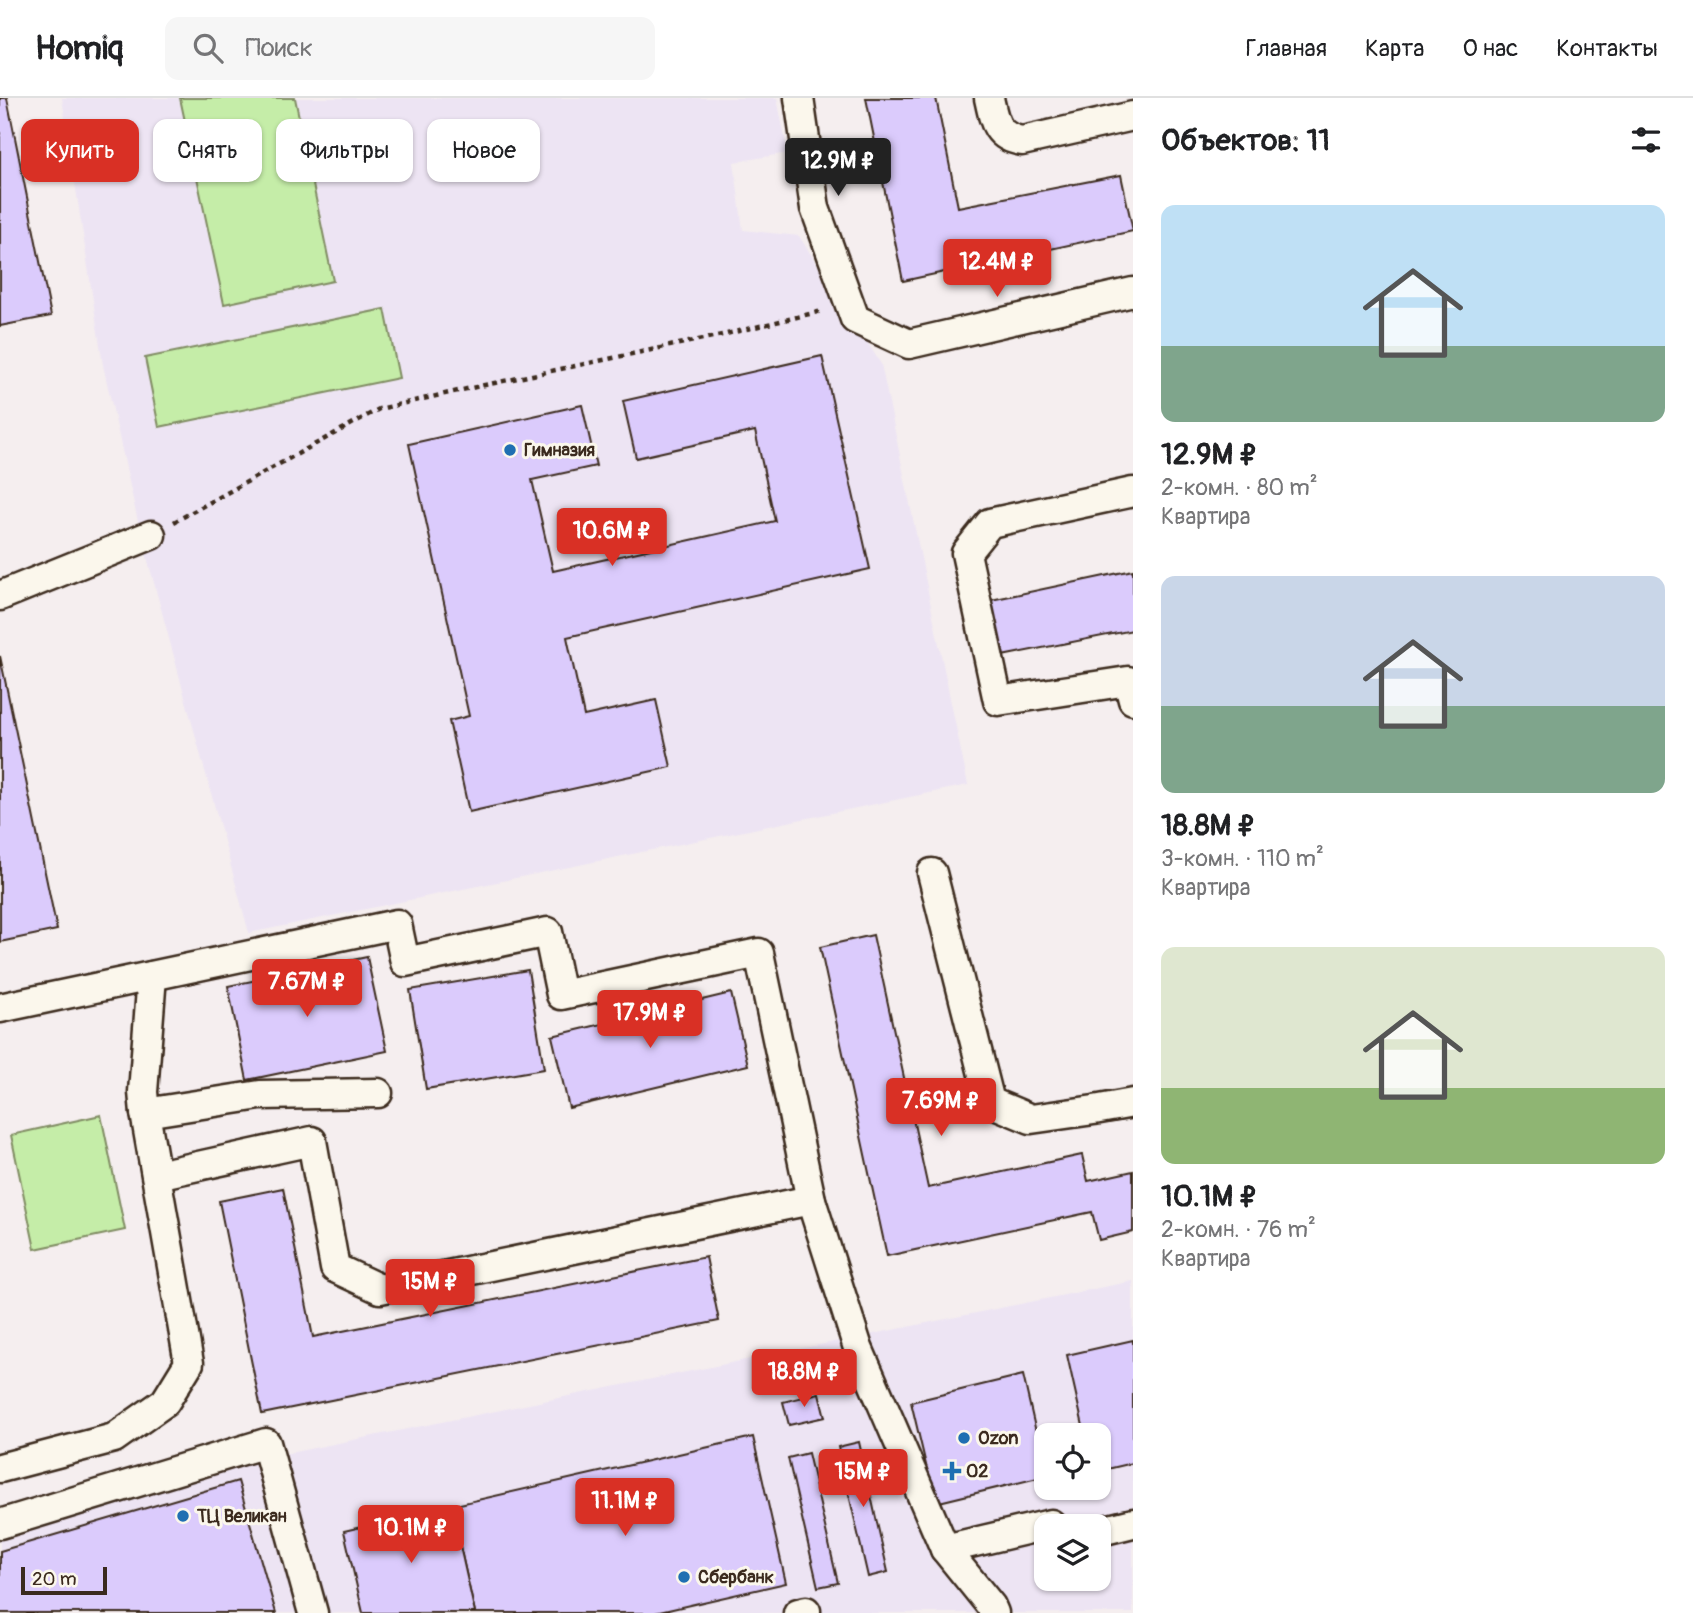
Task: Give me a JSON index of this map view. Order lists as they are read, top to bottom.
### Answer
{
  "places": {
    "other": [
      "Гимназия",
      "Ozon",
      "ТЦ Великан",
      "Сбербанк"
    ],
    "health": ["02"]
  },
  "scale_bar": "20 m",
  "page": {
    "header": "Homiq",
    "search": "Поиск",
    "nav": [
      "Главная",
      "Карта",
      "О нас",
      "Контакты"
    ],
    "heading": "Объектов: 11",
    "chip": [
      "Купить",
      "Снять",
      "Фильтры",
      "Новое"
    ],
    "price": [
      "12.9M ₽",
      "12.4M ₽",
      "10.6M ₽",
      "7.67M ₽",
      "17.9M ₽",
      "7.69M ₽",
      "15M ₽",
      "18.8M ₽",
      "15M ₽",
      "11.1M ₽",
      "10.1M ₽"
    ],
    "list": [
      {
        "name": "12.9M ₽",
        "note": "2-комн. · 80 m² · Квартира"
      },
      {
        "name": "18.8M ₽",
        "note": "3-комн. · 110 m² · Квартира"
      },
      {
        "name": "10.1M ₽",
        "note": "2-комн. · 76 m² · Квартира"
      }
    ],
    "scale": "20 m"
  }
}
